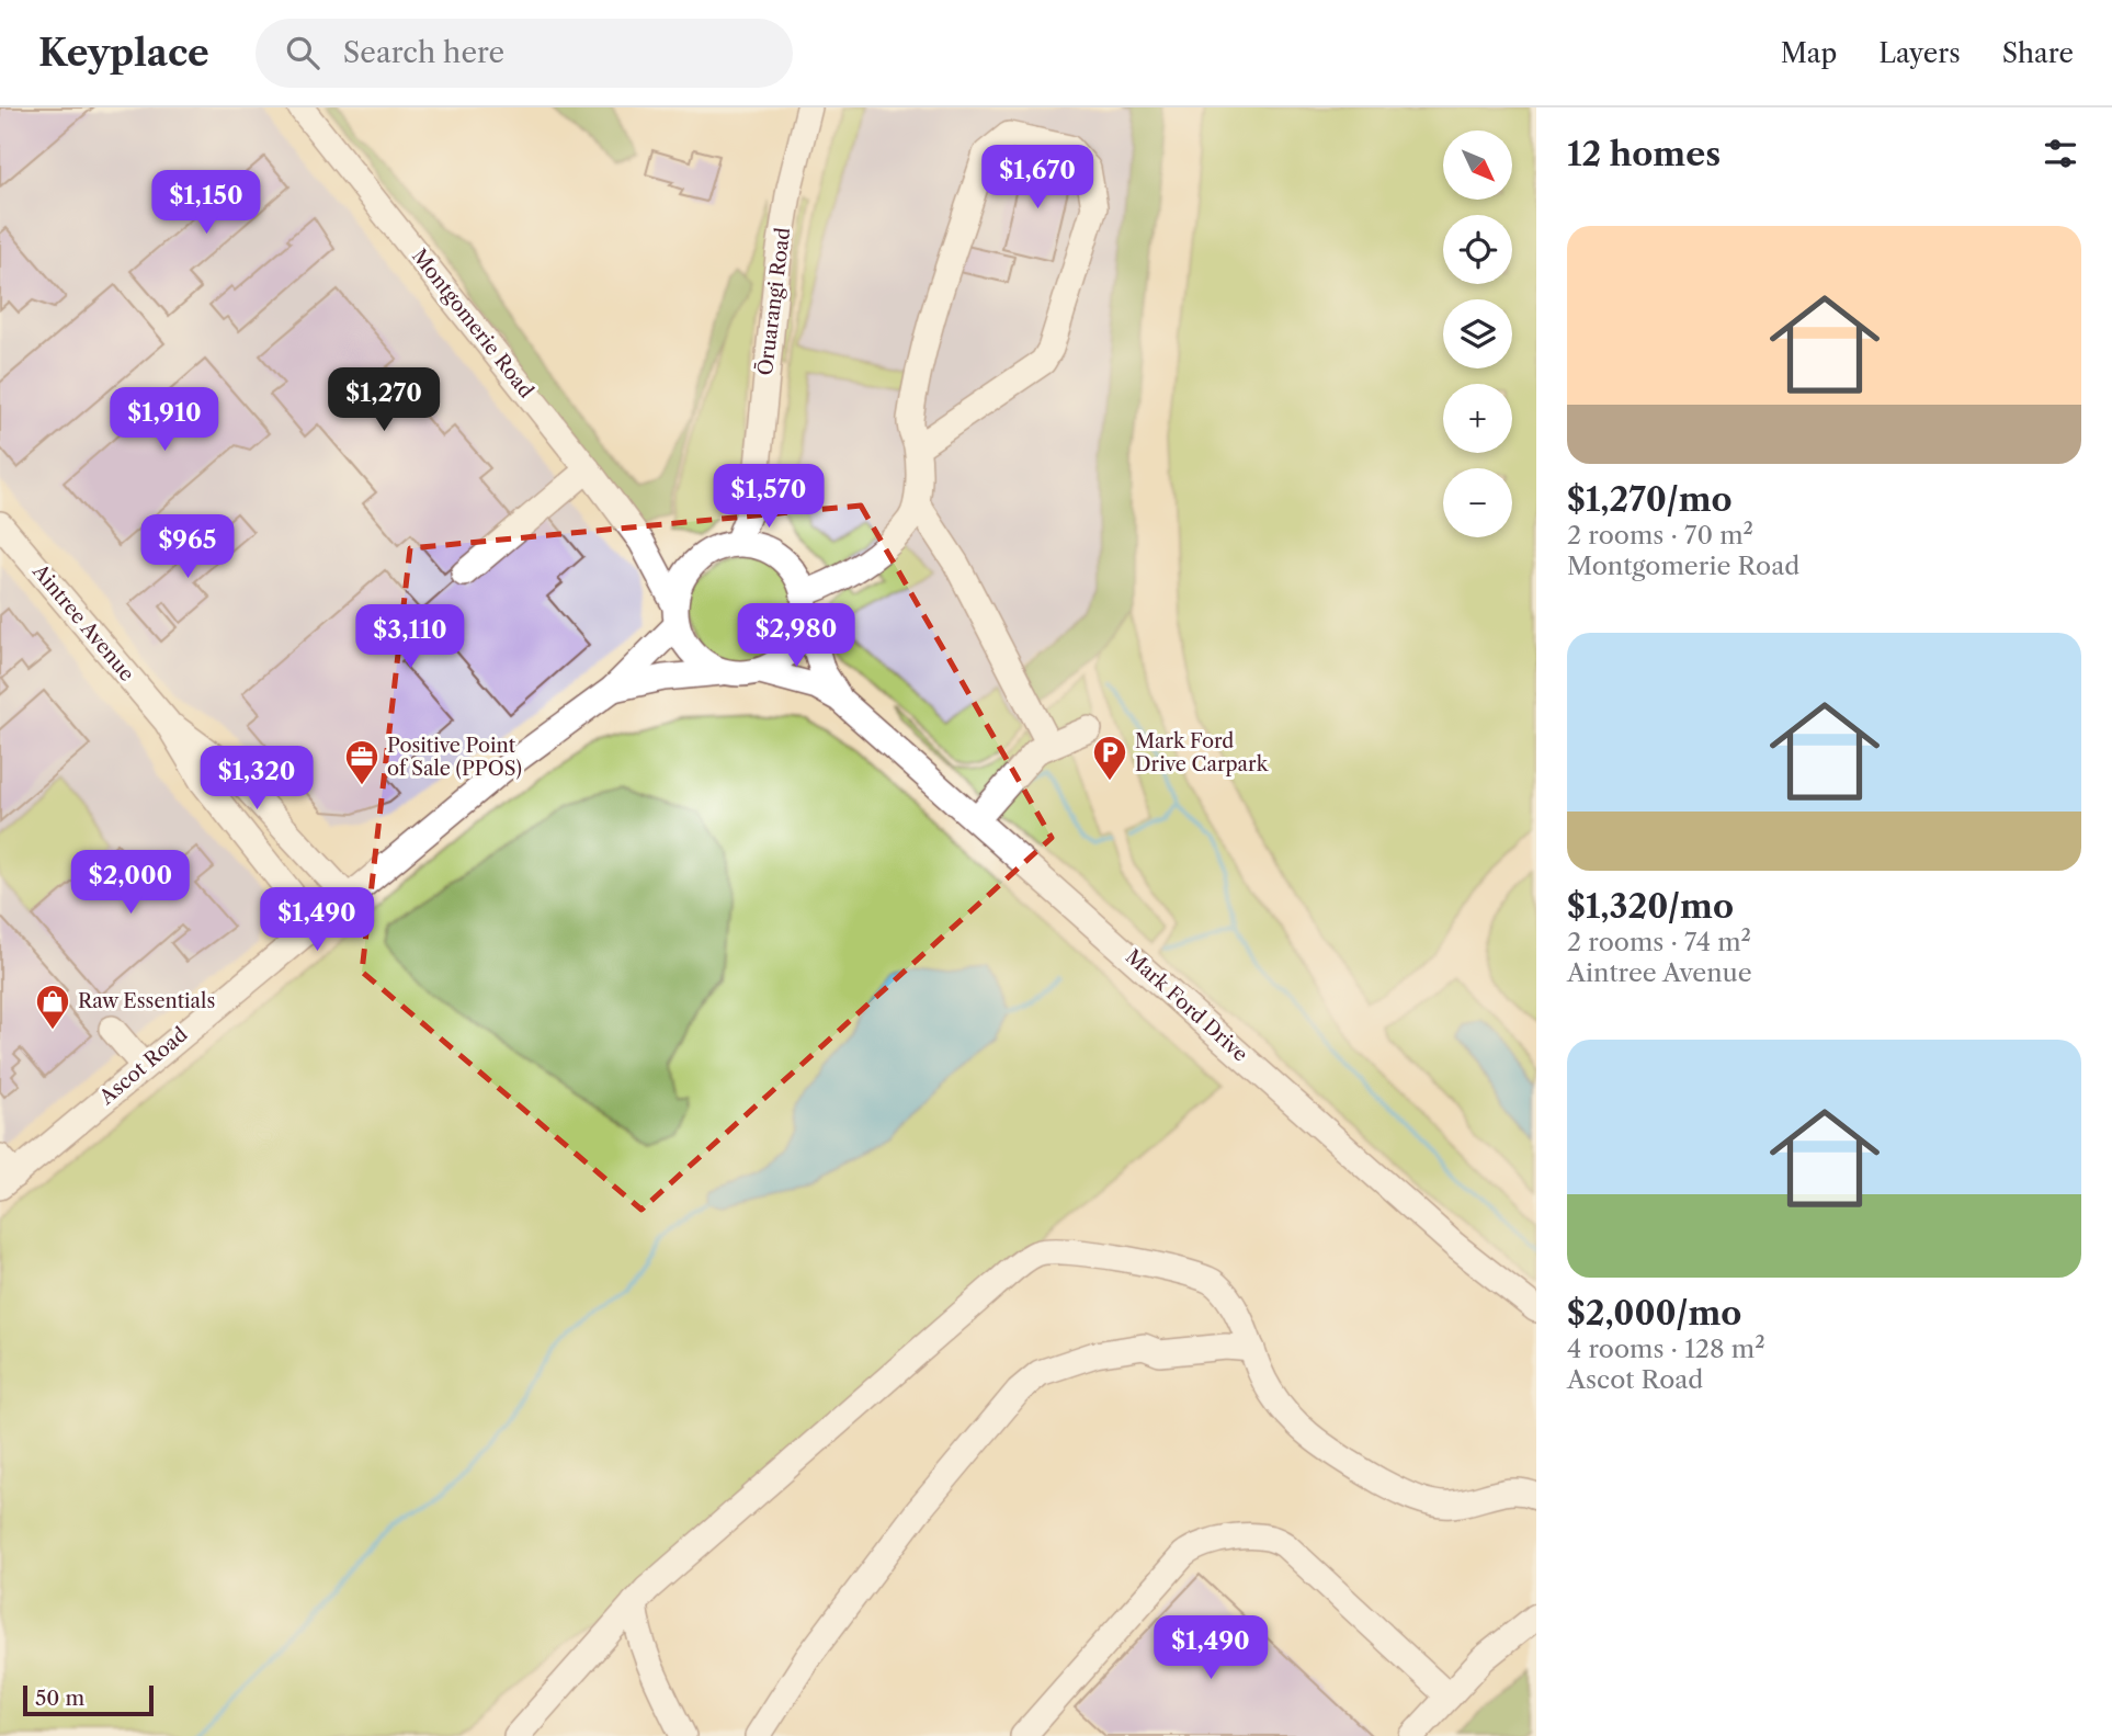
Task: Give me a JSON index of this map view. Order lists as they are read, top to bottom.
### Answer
{
  "streets": {
    "street": [
      "Ōruarangi Road",
      "Montgomerie Road",
      "Aintree Avenue",
      "Mark Ford Drive",
      "Ascot Road"
    ]
  },
  "crossings": [
    ["Ōruarangi Road", "Montgomerie Road"],
    ["Ōruarangi Road", "Mark Ford Drive"],
    ["Ōruarangi Road", "Ascot Road"],
    ["Montgomerie Road", "Mark Ford Drive"],
    ["Montgomerie Road", "Ascot Road"],
    ["Aintree Avenue", "Ascot Road"],
    ["Mark Ford Drive", "Ascot Road"]
  ],
  "places": {
    "parking": ["Mark Ford Drive Carpark"],
    "office": ["Positive Point of Sale (PPOS)"],
    "shop": ["Raw Essentials"]
  },
  "scale_bar": "50 m",
  "north": "bottom right",
  "page": {
    "header": "Keyplace",
    "search": "Search here",
    "nav": ["Map", "Layers", "Share"],
    "heading": "12 homes",
    "map_buttons": ["+", "−"],
    "price": [
      "$1,670",
      "$1,150",
      "$1,270",
      "$1,910",
      "$1,570",
      "$965",
      "$2,980",
      "$3,110",
      "$1,320",
      "$2,000",
      "$1,490",
      "$1,490"
    ],
    "list": [
      {
        "name": "$1,270/mo",
        "note": "2 rooms · 70 m² · Montgomerie Road"
      },
      {
        "name": "$1,320/mo",
        "note": "2 rooms · 74 m² · Aintree Avenue"
      },
      {
        "name": "$2,000/mo",
        "note": "4 rooms · 128 m² · Ascot Road"
      }
    ],
    "scale": "50 m"
  }
}
